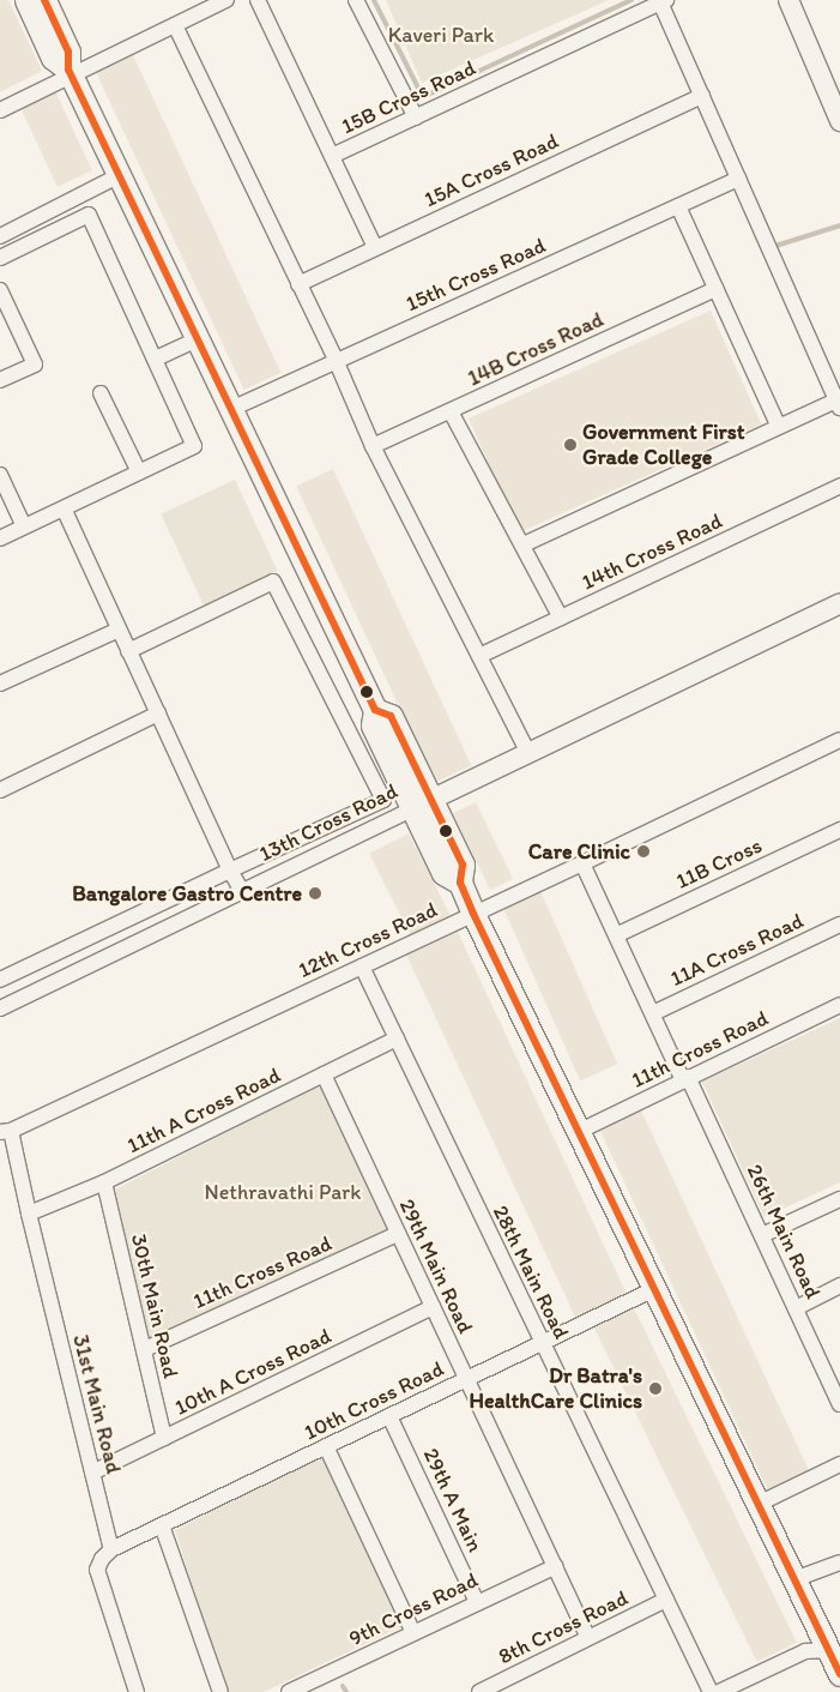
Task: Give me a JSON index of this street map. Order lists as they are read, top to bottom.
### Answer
{
  "streets": {
    "street": [
      "15B Cross Road",
      "15A Cross Road",
      "15th Cross Road",
      "14B Cross Road",
      "14th Cross Road",
      "13th Cross Road",
      "11B Cross",
      "12th Cross Road",
      "11A Cross Road",
      "11th Cross Road",
      "11th A Cross Road",
      "26th Main Road",
      "29th Main Road",
      "28th Main Road",
      "30th Main Road",
      "10th A Cross Road",
      "10th Cross Road",
      "31st Main Road",
      "29th A Main",
      "9th Cross Road",
      "8th Cross Road"
    ]
  },
  "crossings": [
    ["11B Cross", "26th Main Road"],
    ["12th Cross Road", "26th Main Road"],
    ["12th Cross Road", "28th Main Road"],
    ["12th Cross Road", "31st Main Road"],
    ["11A Cross Road", "26th Main Road"],
    ["11th Cross Road", "26th Main Road"],
    ["11th Cross Road", "29th Main Road"],
    ["11th Cross Road", "30th Main Road"],
    ["11th A Cross Road", "29th Main Road"],
    ["11th A Cross Road", "28th Main Road"],
    ["11th A Cross Road", "30th Main Road"],
    ["11th A Cross Road", "31st Main Road"],
    ["29th Main Road", "10th A Cross Road"],
    ["29th Main Road", "10th Cross Road"],
    ["29th Main Road", "9th Cross Road"],
    ["29th Main Road", "8th Cross Road"],
    ["28th Main Road", "10th Cross Road"],
    ["28th Main Road", "8th Cross Road"],
    ["30th Main Road", "10th A Cross Road"],
    ["10th A Cross Road", "31st Main Road"],
    ["10th Cross Road", "31st Main Road"],
    ["10th Cross Road", "29th A Main"],
    ["29th A Main", "9th Cross Road"]
  ],
  "parks": ["Kaveri Park", "Nethravathi Park"],
  "places": [
    "Government First Grade College",
    "Care Clinic",
    "Bangalore Gastro Centre",
    "Dr Batra's HealthCare Clinics"
  ]
}
